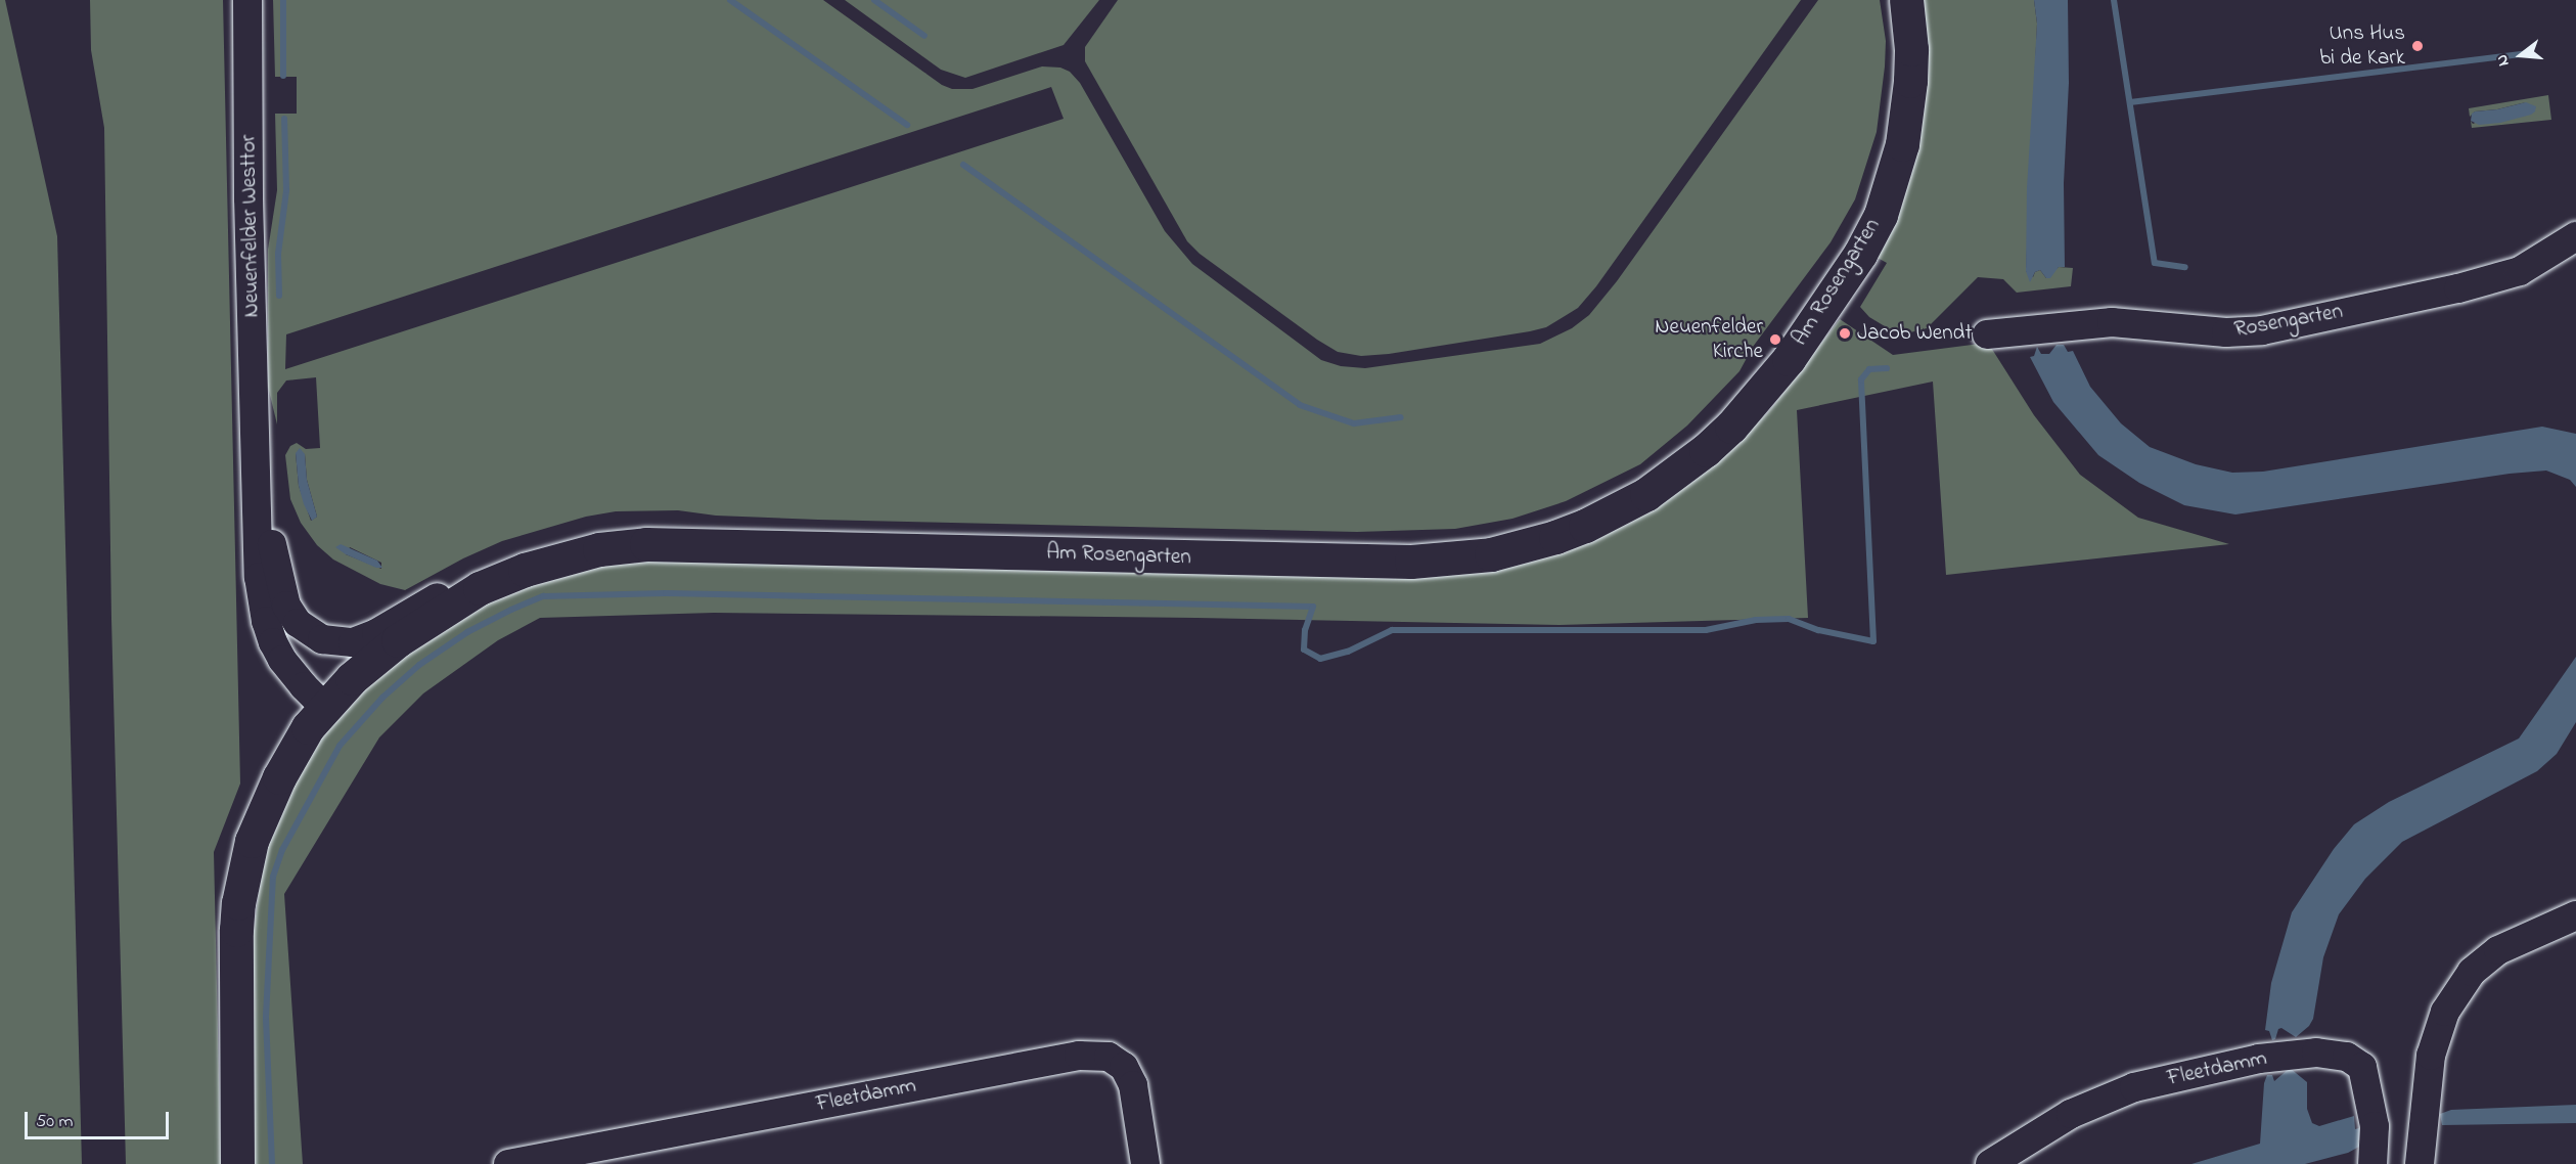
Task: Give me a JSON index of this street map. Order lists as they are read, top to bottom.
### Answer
{
  "streets": {
    "main road": ["Am Rosengarten"],
    "street": ["Neuenfelder Westtor", "Rosengarten", "Fleetdamm"]
  },
  "crossings": [
    ["Neuenfelder Westtor", "Am Rosengarten"]
  ],
  "places": ["Uns Hus bi de Kark", "Jacob Wendt", "Neuenfelder Kirche"],
  "scale_bar": "50 m",
  "north": "left"
}
